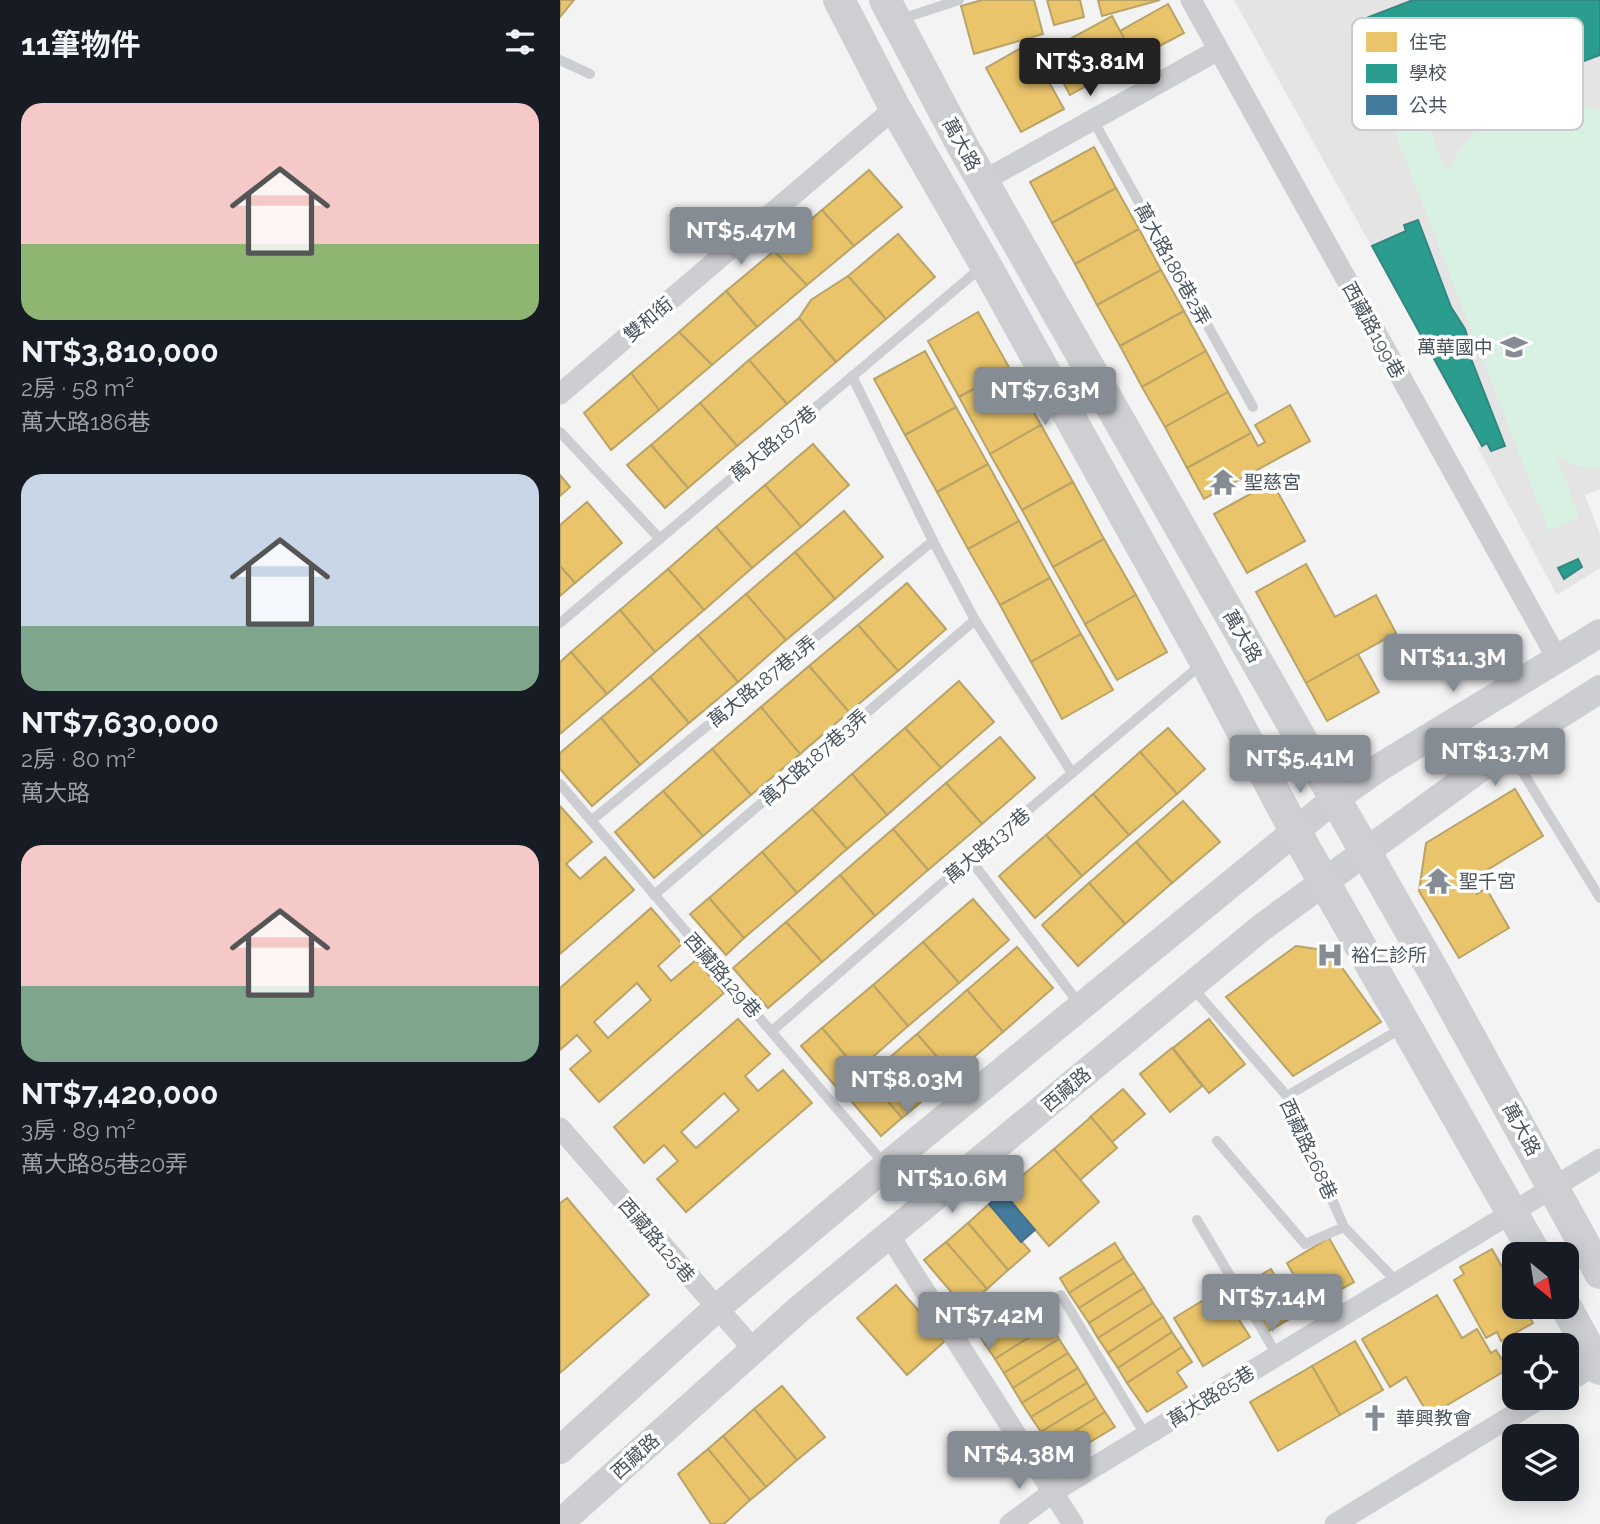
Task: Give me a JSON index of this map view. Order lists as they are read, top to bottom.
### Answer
{
  "streets": {
    "main road": ["萬大路"],
    "street": [
      "雙和街",
      "西藏路199巷",
      "西藏路",
      "西藏路125巷",
      "萬大路85巷"
    ],
    "lane": [
      "萬大路186巷2弄",
      "萬大路187巷",
      "萬大路187巷1弄",
      "萬大路187巷3弄",
      "萬大路137巷",
      "西藏路129巷",
      "西藏路268巷"
    ]
  },
  "crossings": [
    ["萬大路", "雙和街"],
    ["萬大路", "萬大路187巷"],
    ["萬大路", "萬大路137巷"],
    ["萬大路", "西藏路"],
    ["萬大路", "萬大路85巷"],
    ["萬大路187巷1弄", "西藏路129巷"],
    ["萬大路187巷3弄", "西藏路129巷"],
    ["萬大路137巷", "西藏路129巷"],
    ["西藏路", "西藏路268巷"],
    ["西藏路", "西藏路125巷"],
    ["西藏路268巷", "萬大路85巷"]
  ],
  "places": {
    "school or university": ["萬華國中"],
    "temple": ["聖慈宮", "聖千宮"],
    "hospital": ["裕仁診所"],
    "church": ["華興教會"]
  },
  "legend": ["住宅", "學校", "公共"],
  "north": "bottom right",
  "page": {
    "heading": "11筆物件",
    "price": [
      "NT$3.81M",
      "NT$5.47M",
      "NT$7.63M",
      "NT$11.3M",
      "NT$13.7M",
      "NT$5.41M",
      "NT$8.03M",
      "NT$10.6M",
      "NT$7.14M",
      "NT$7.42M",
      "NT$4.38M"
    ],
    "list": [
      {
        "name": "NT$3,810,000",
        "note": "2房 · 58 m² · 萬大路186巷"
      },
      {
        "name": "NT$7,630,000",
        "note": "2房 · 80 m² · 萬大路"
      },
      {
        "name": "NT$7,420,000",
        "note": "3房 · 89 m² · 萬大路85巷20弄"
      }
    ]
  }
}
